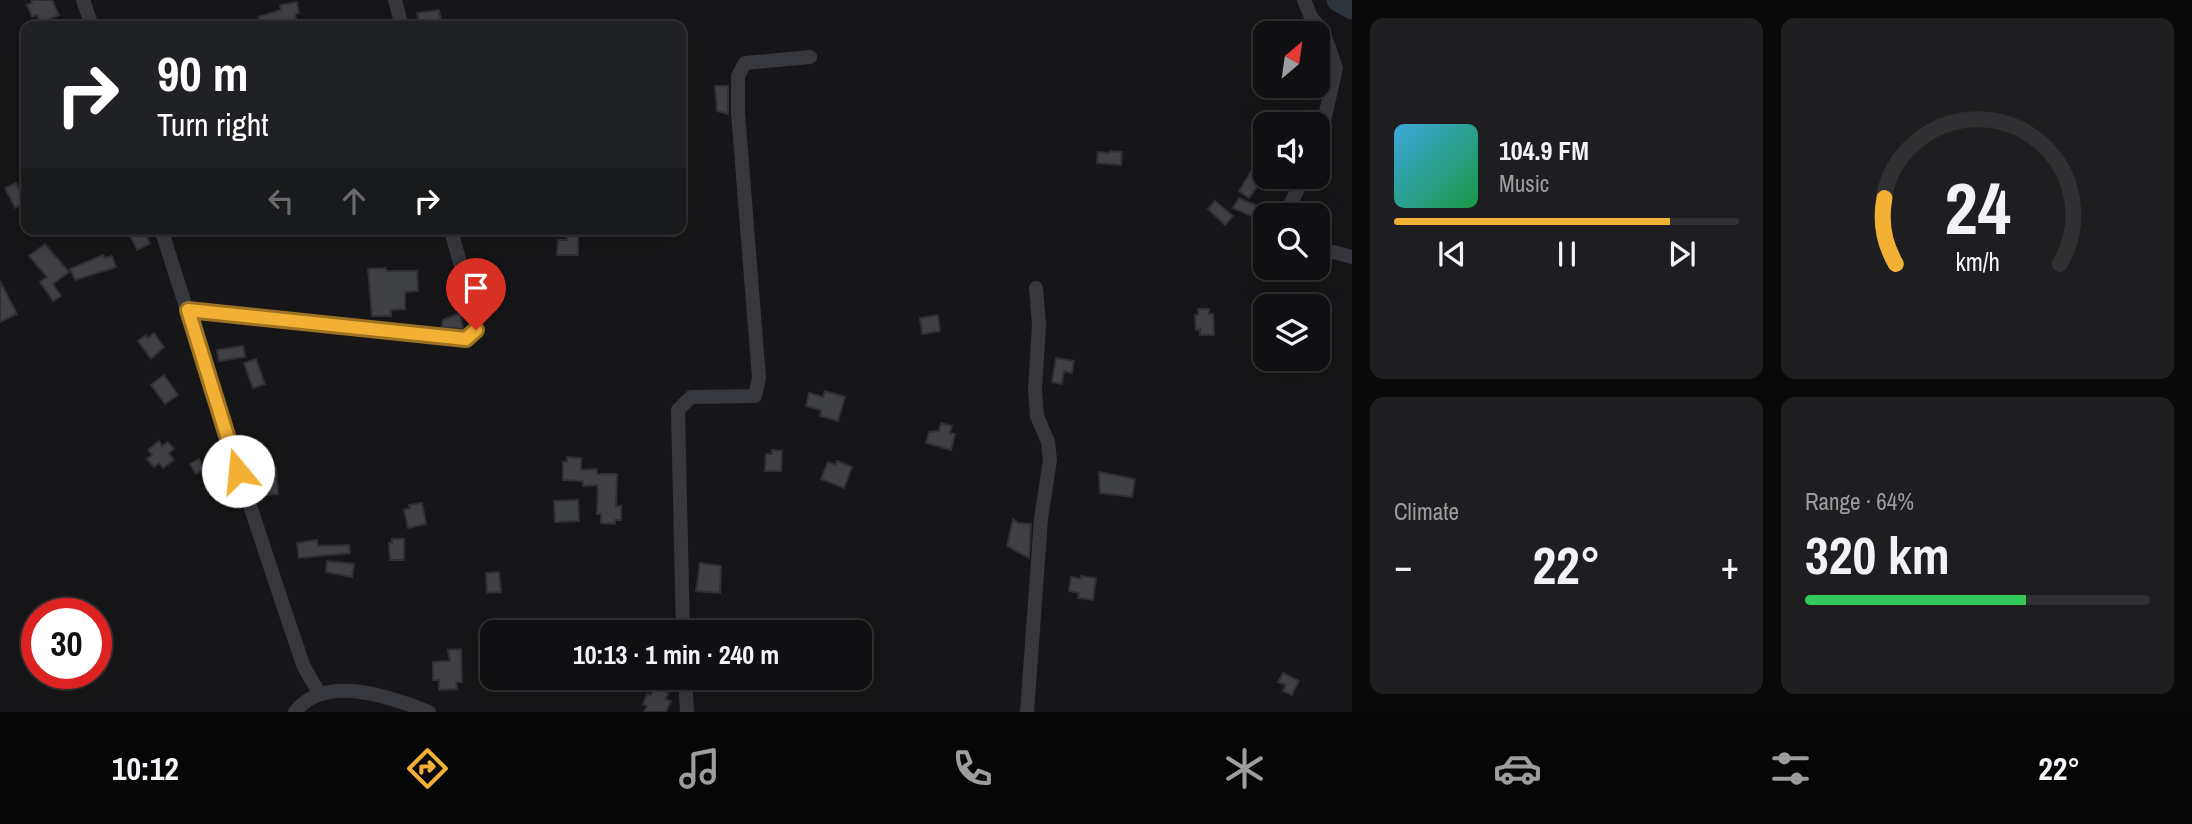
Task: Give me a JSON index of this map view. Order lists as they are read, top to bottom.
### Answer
{
  "north": "top right",
  "page": {
    "turn": ["90 m", "Turn right"],
    "song": ["104.9 FM", "Music"],
    "tile": [
      "Climate",
      ["Range · 64%", "320 km"]
    ],
    "heat": ["−", "22°", "+"],
    "limit": "30",
    "trip": "10:13 · 1 min · 240 m",
    "tabs": ["10:12", "22°"],
    "gauge": ["24", "km/h"]
  }
}
